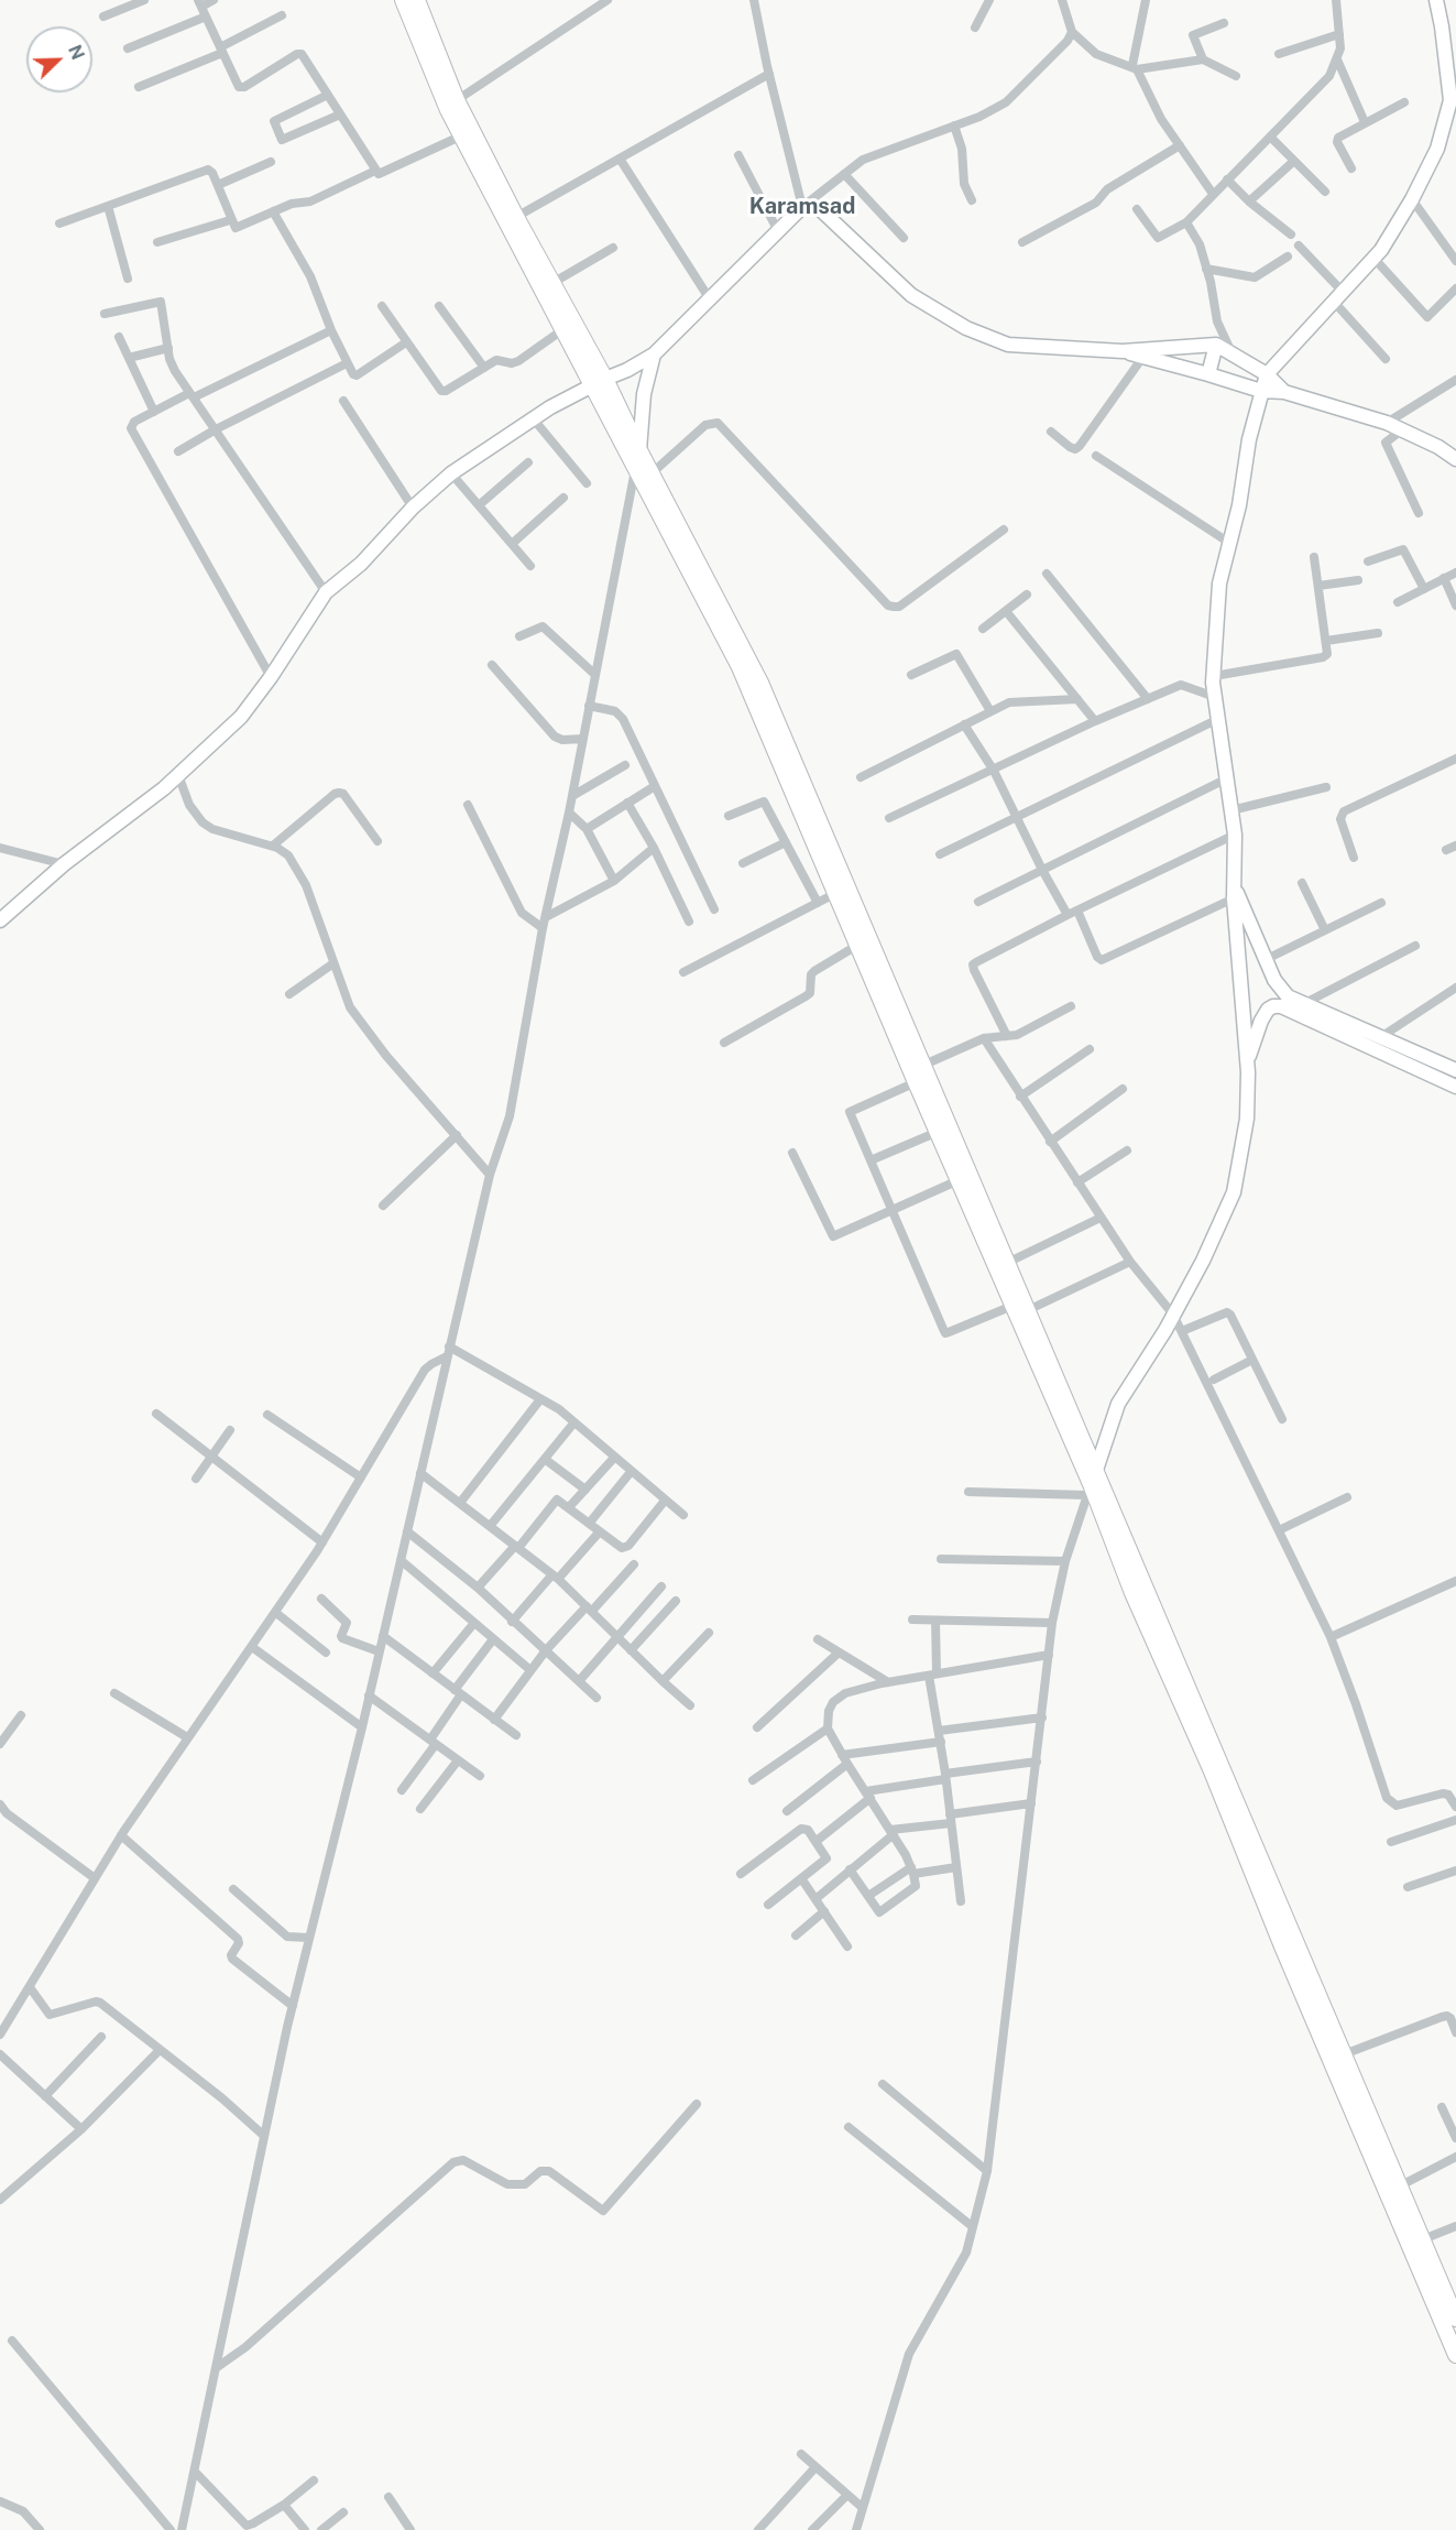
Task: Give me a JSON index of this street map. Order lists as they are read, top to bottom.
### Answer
{
  "districts": ["Karamsad"],
  "north": "top right"
}
